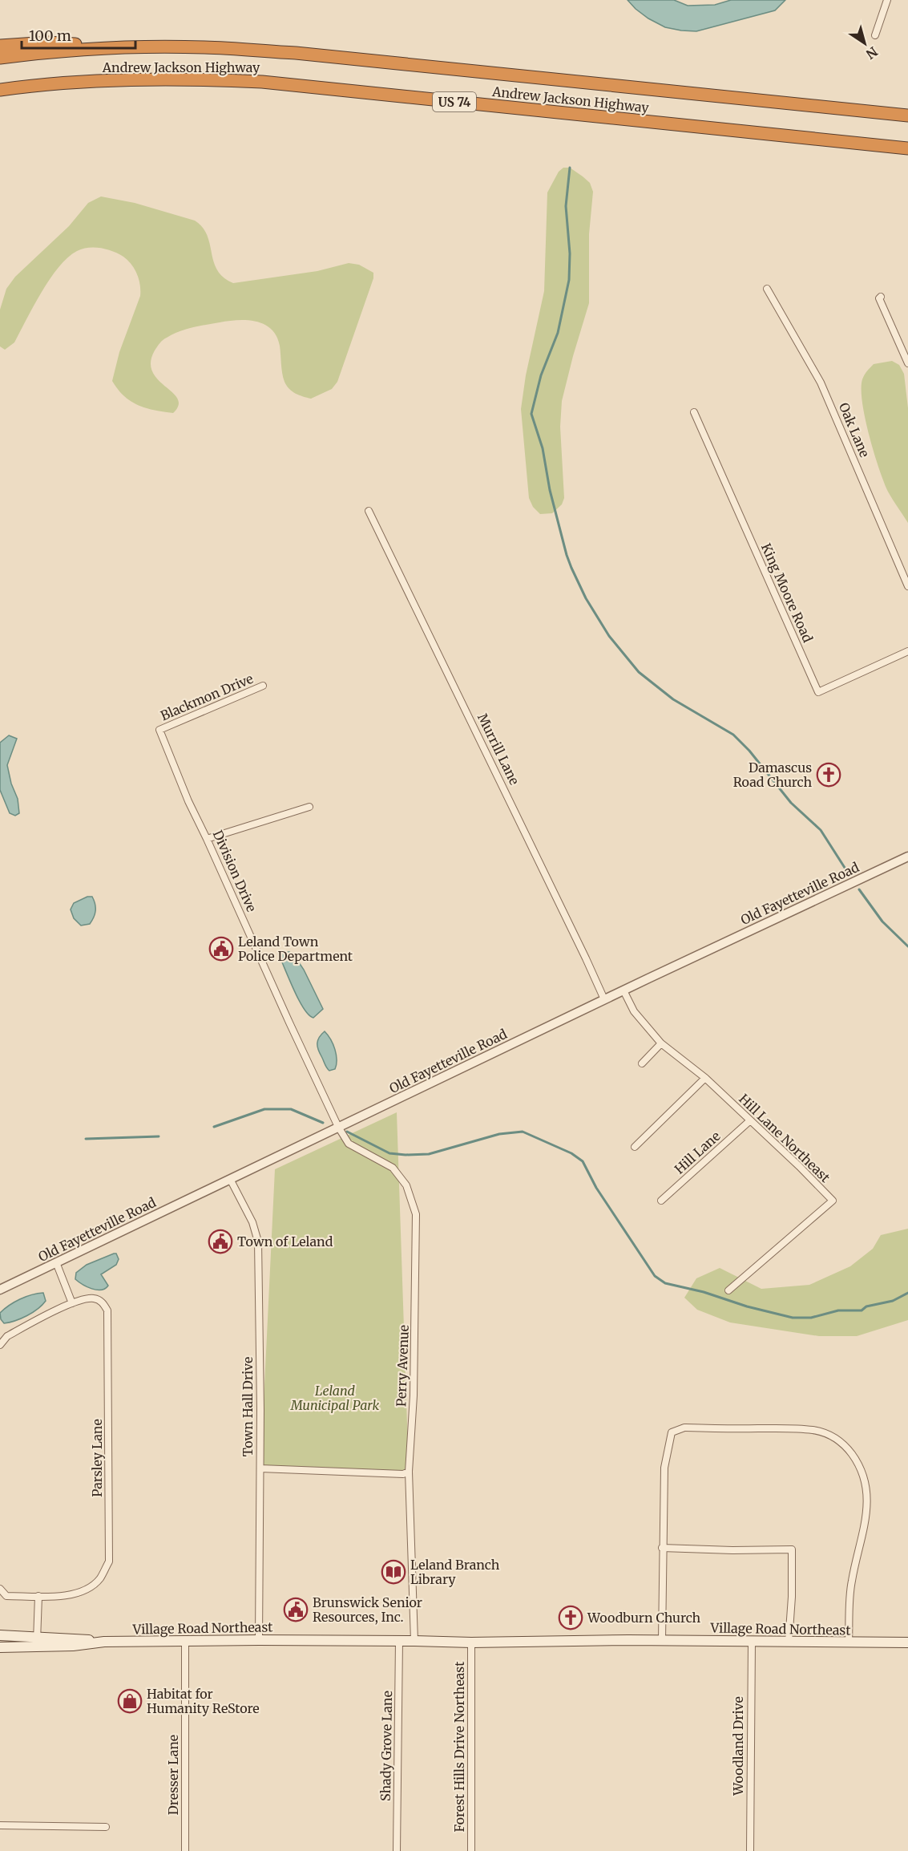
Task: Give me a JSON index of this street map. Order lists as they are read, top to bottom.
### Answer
{
  "streets": {
    "highway": ["Andrew Jackson Highway", "US 74"],
    "main road": ["Village Road Northeast"],
    "street": [
      "Oak Lane",
      "King Moore Road",
      "Blackmon Drive",
      "Murrill Lane",
      "Division Drive",
      "Old Fayetteville Road",
      "Hill Lane Northeast",
      "Hill Lane",
      "Perry Avenue",
      "Town Hall Drive",
      "Parsley Lane",
      "Shady Grove Lane",
      "Woodland Drive",
      "Forest Hills Drive Northeast",
      "Dresser Lane"
    ]
  },
  "crossings": [
    ["Blackmon Drive", "Division Drive"],
    ["Murrill Lane", "Old Fayetteville Road"],
    ["Division Drive", "Old Fayetteville Road"],
    ["Division Drive", "Perry Avenue"],
    ["Old Fayetteville Road", "Perry Avenue"],
    ["Old Fayetteville Road", "Town Hall Drive"],
    ["Hill Lane Northeast", "Hill Lane"],
    ["Perry Avenue", "Village Road Northeast"],
    ["Town Hall Drive", "Village Road Northeast"],
    ["Village Road Northeast", "Shady Grove Lane"],
    ["Village Road Northeast", "Woodland Drive"],
    ["Village Road Northeast", "Forest Hills Drive Northeast"],
    ["Village Road Northeast", "Dresser Lane"]
  ],
  "parks": ["Leland Municipal Park"],
  "places": {
    "church": ["Damascus Road Church", "Woodburn Church"],
    "public building": ["Leland Town Police Department", "Town of Leland", "Brunswick Senior Resources, Inc."],
    "library": ["Leland Branch Library"],
    "shop": ["Habitat for Humanity ReStore"]
  },
  "scale_bar": "100 m",
  "north": "bottom right"
}
